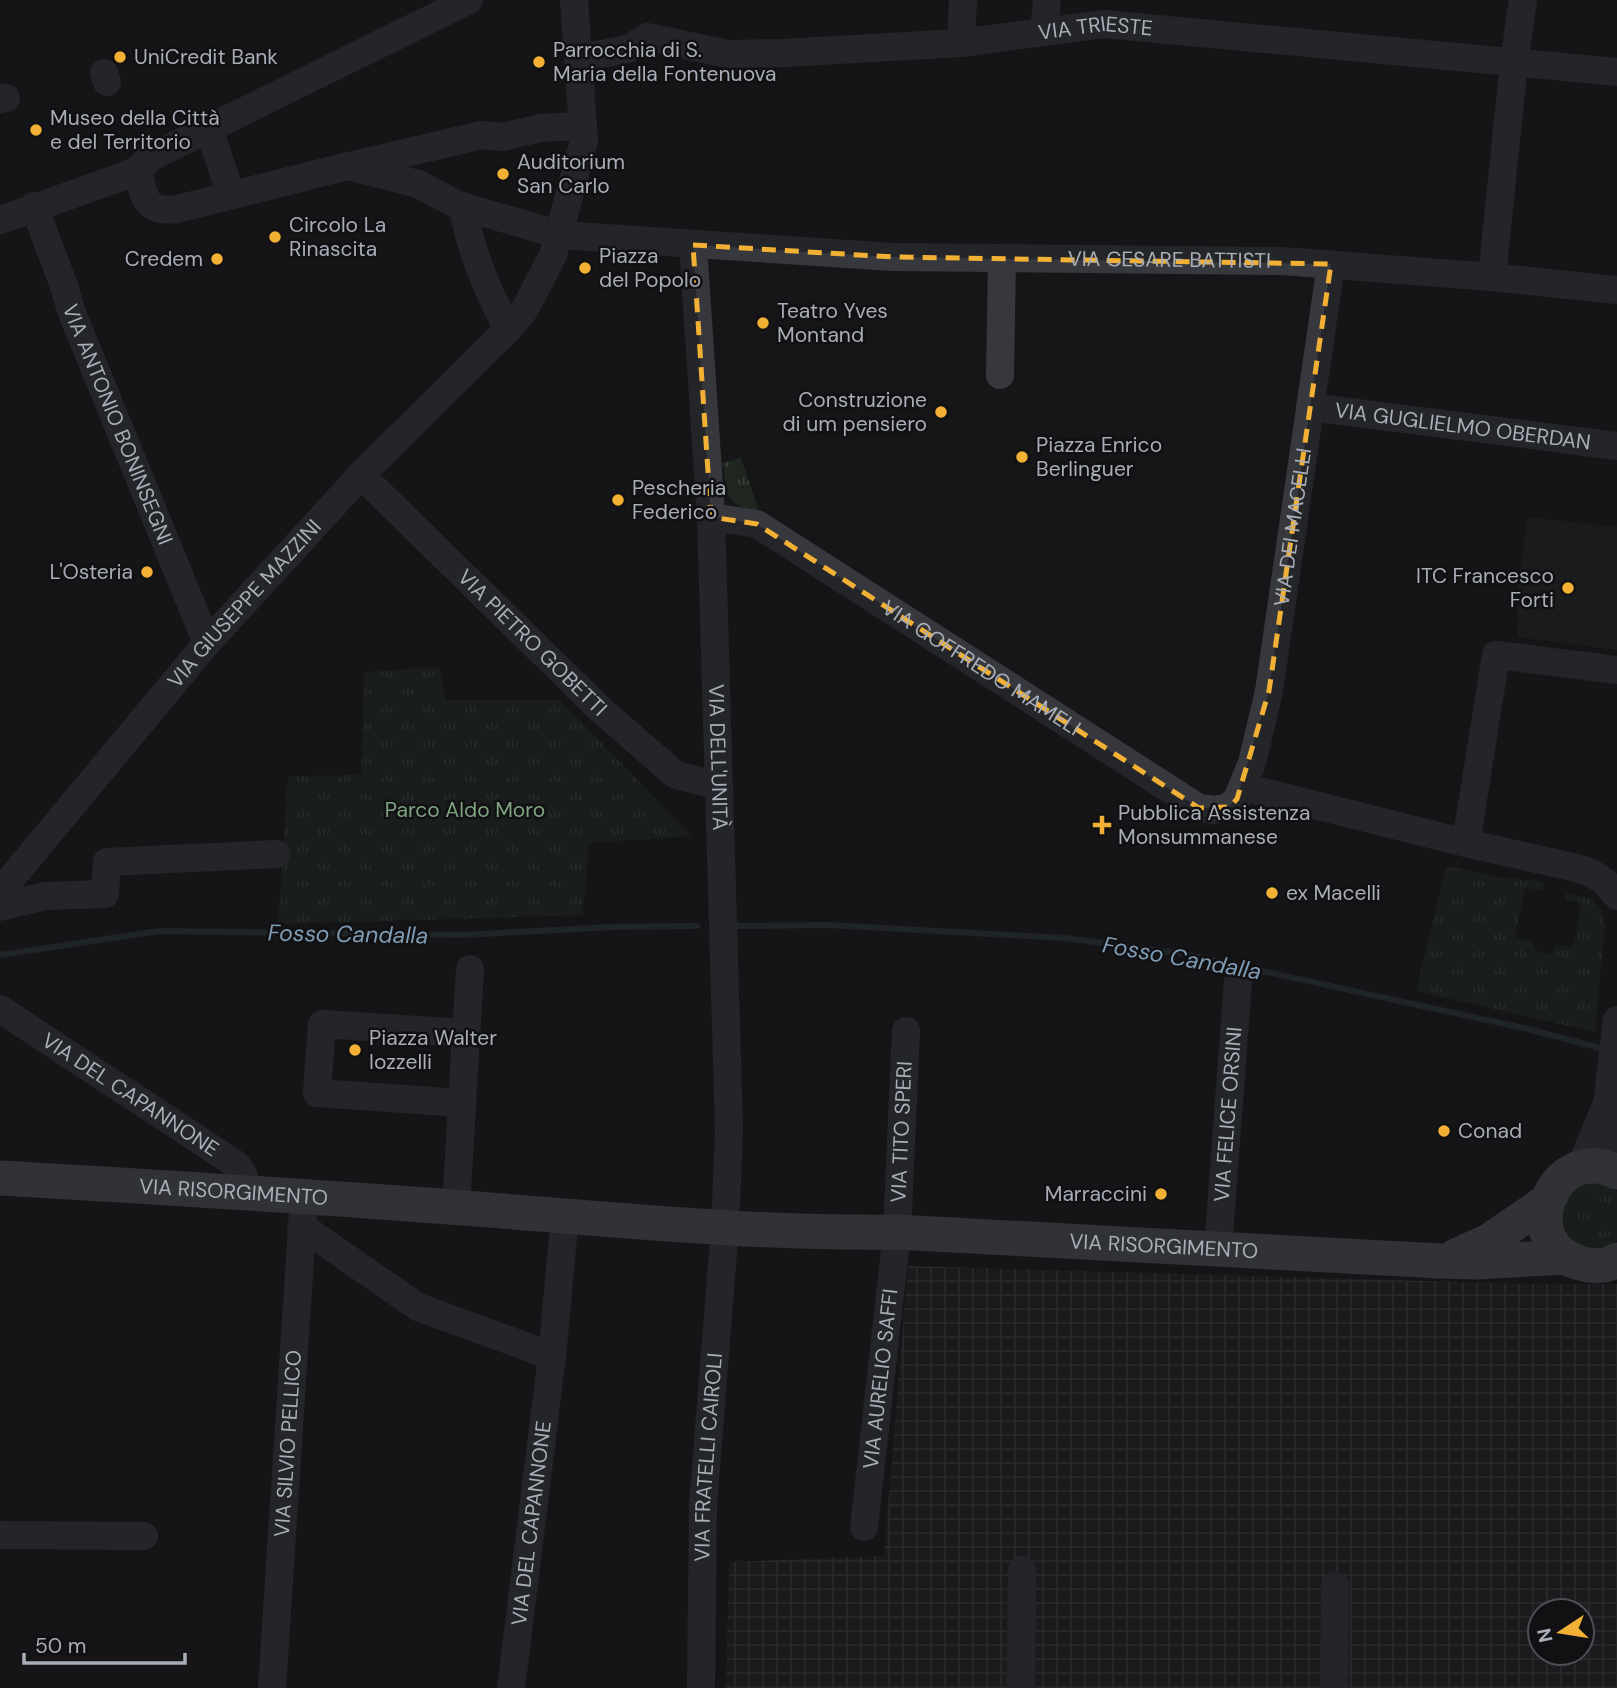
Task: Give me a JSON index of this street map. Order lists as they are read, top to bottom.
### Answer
{
  "streets": {
    "main road": ["VIA RISORGIMENTO"],
    "street": [
      "VIA TRIESTE",
      "VIA CESARE BATTISTI",
      "VIA ANTONIO BONINSEGNI",
      "VIA GUGLIELMO OBERDAN",
      "VIA DEI MACELLI",
      "VIA GIUSEPPE MAZZINI",
      "VIA PIETRO GOBETTI",
      "VIA GOFFREDO MAMELI",
      "VIA DELL'UNITÀ",
      "VIA DEL CAPANNONE",
      "VIA FELICE ORSINI",
      "VIA TITO SPERI",
      "VIA AURELIO SAFFI",
      "VIA SILVIO PELLICO",
      "VIA FRATELLI CAIROLI"
    ]
  },
  "crossings": [
    ["VIA TRIESTE", "VIA GIUSEPPE MAZZINI"],
    ["VIA CESARE BATTISTI", "VIA DEI MACELLI"],
    ["VIA CESARE BATTISTI", "VIA GIUSEPPE MAZZINI"],
    ["VIA CESARE BATTISTI", "VIA DELL'UNITÀ"],
    ["VIA ANTONIO BONINSEGNI", "VIA GIUSEPPE MAZZINI"],
    ["VIA GUGLIELMO OBERDAN", "VIA DEI MACELLI"],
    ["VIA DEI MACELLI", "VIA GOFFREDO MAMELI"],
    ["VIA GIUSEPPE MAZZINI", "VIA PIETRO GOBETTI"],
    ["VIA PIETRO GOBETTI", "VIA DELL'UNITÀ"],
    ["VIA GOFFREDO MAMELI", "VIA DELL'UNITÀ"],
    ["VIA DELL'UNITÀ", "VIA RISORGIMENTO"],
    ["VIA DELL'UNITÀ", "VIA FRATELLI CAIROLI"],
    ["VIA DEL CAPANNONE", "VIA RISORGIMENTO"],
    ["VIA FELICE ORSINI", "VIA RISORGIMENTO"],
    ["VIA TITO SPERI", "VIA RISORGIMENTO"],
    ["VIA TITO SPERI", "VIA AURELIO SAFFI"],
    ["VIA RISORGIMENTO", "VIA AURELIO SAFFI"],
    ["VIA RISORGIMENTO", "VIA SILVIO PELLICO"],
    ["VIA RISORGIMENTO", "VIA FRATELLI CAIROLI"]
  ],
  "water": ["Fosso Candalla"],
  "parks": ["Parco Aldo Moro"],
  "places": {
    "other": [
      "UniCredit Bank",
      "Parrocchia di S. Maria della Fontenuova",
      "Museo della Città e del Territorio",
      "Auditorium San Carlo",
      "Circolo La Rinascita",
      "Credem",
      "Piazza del Popolo",
      "Teatro Yves Montand",
      "Construzione di um pensiero",
      "Piazza Enrico Berlinguer",
      "Pescheria Federico",
      "L'Osteria",
      "ITC Francesco Forti",
      "ex Macelli",
      "Piazza Walter Iozzelli",
      "Conad",
      "Marraccini"
    ],
    "health": ["Pubblica Assistenza Monsummanese"]
  },
  "scale_bar": "50 m",
  "north": "left"
}
